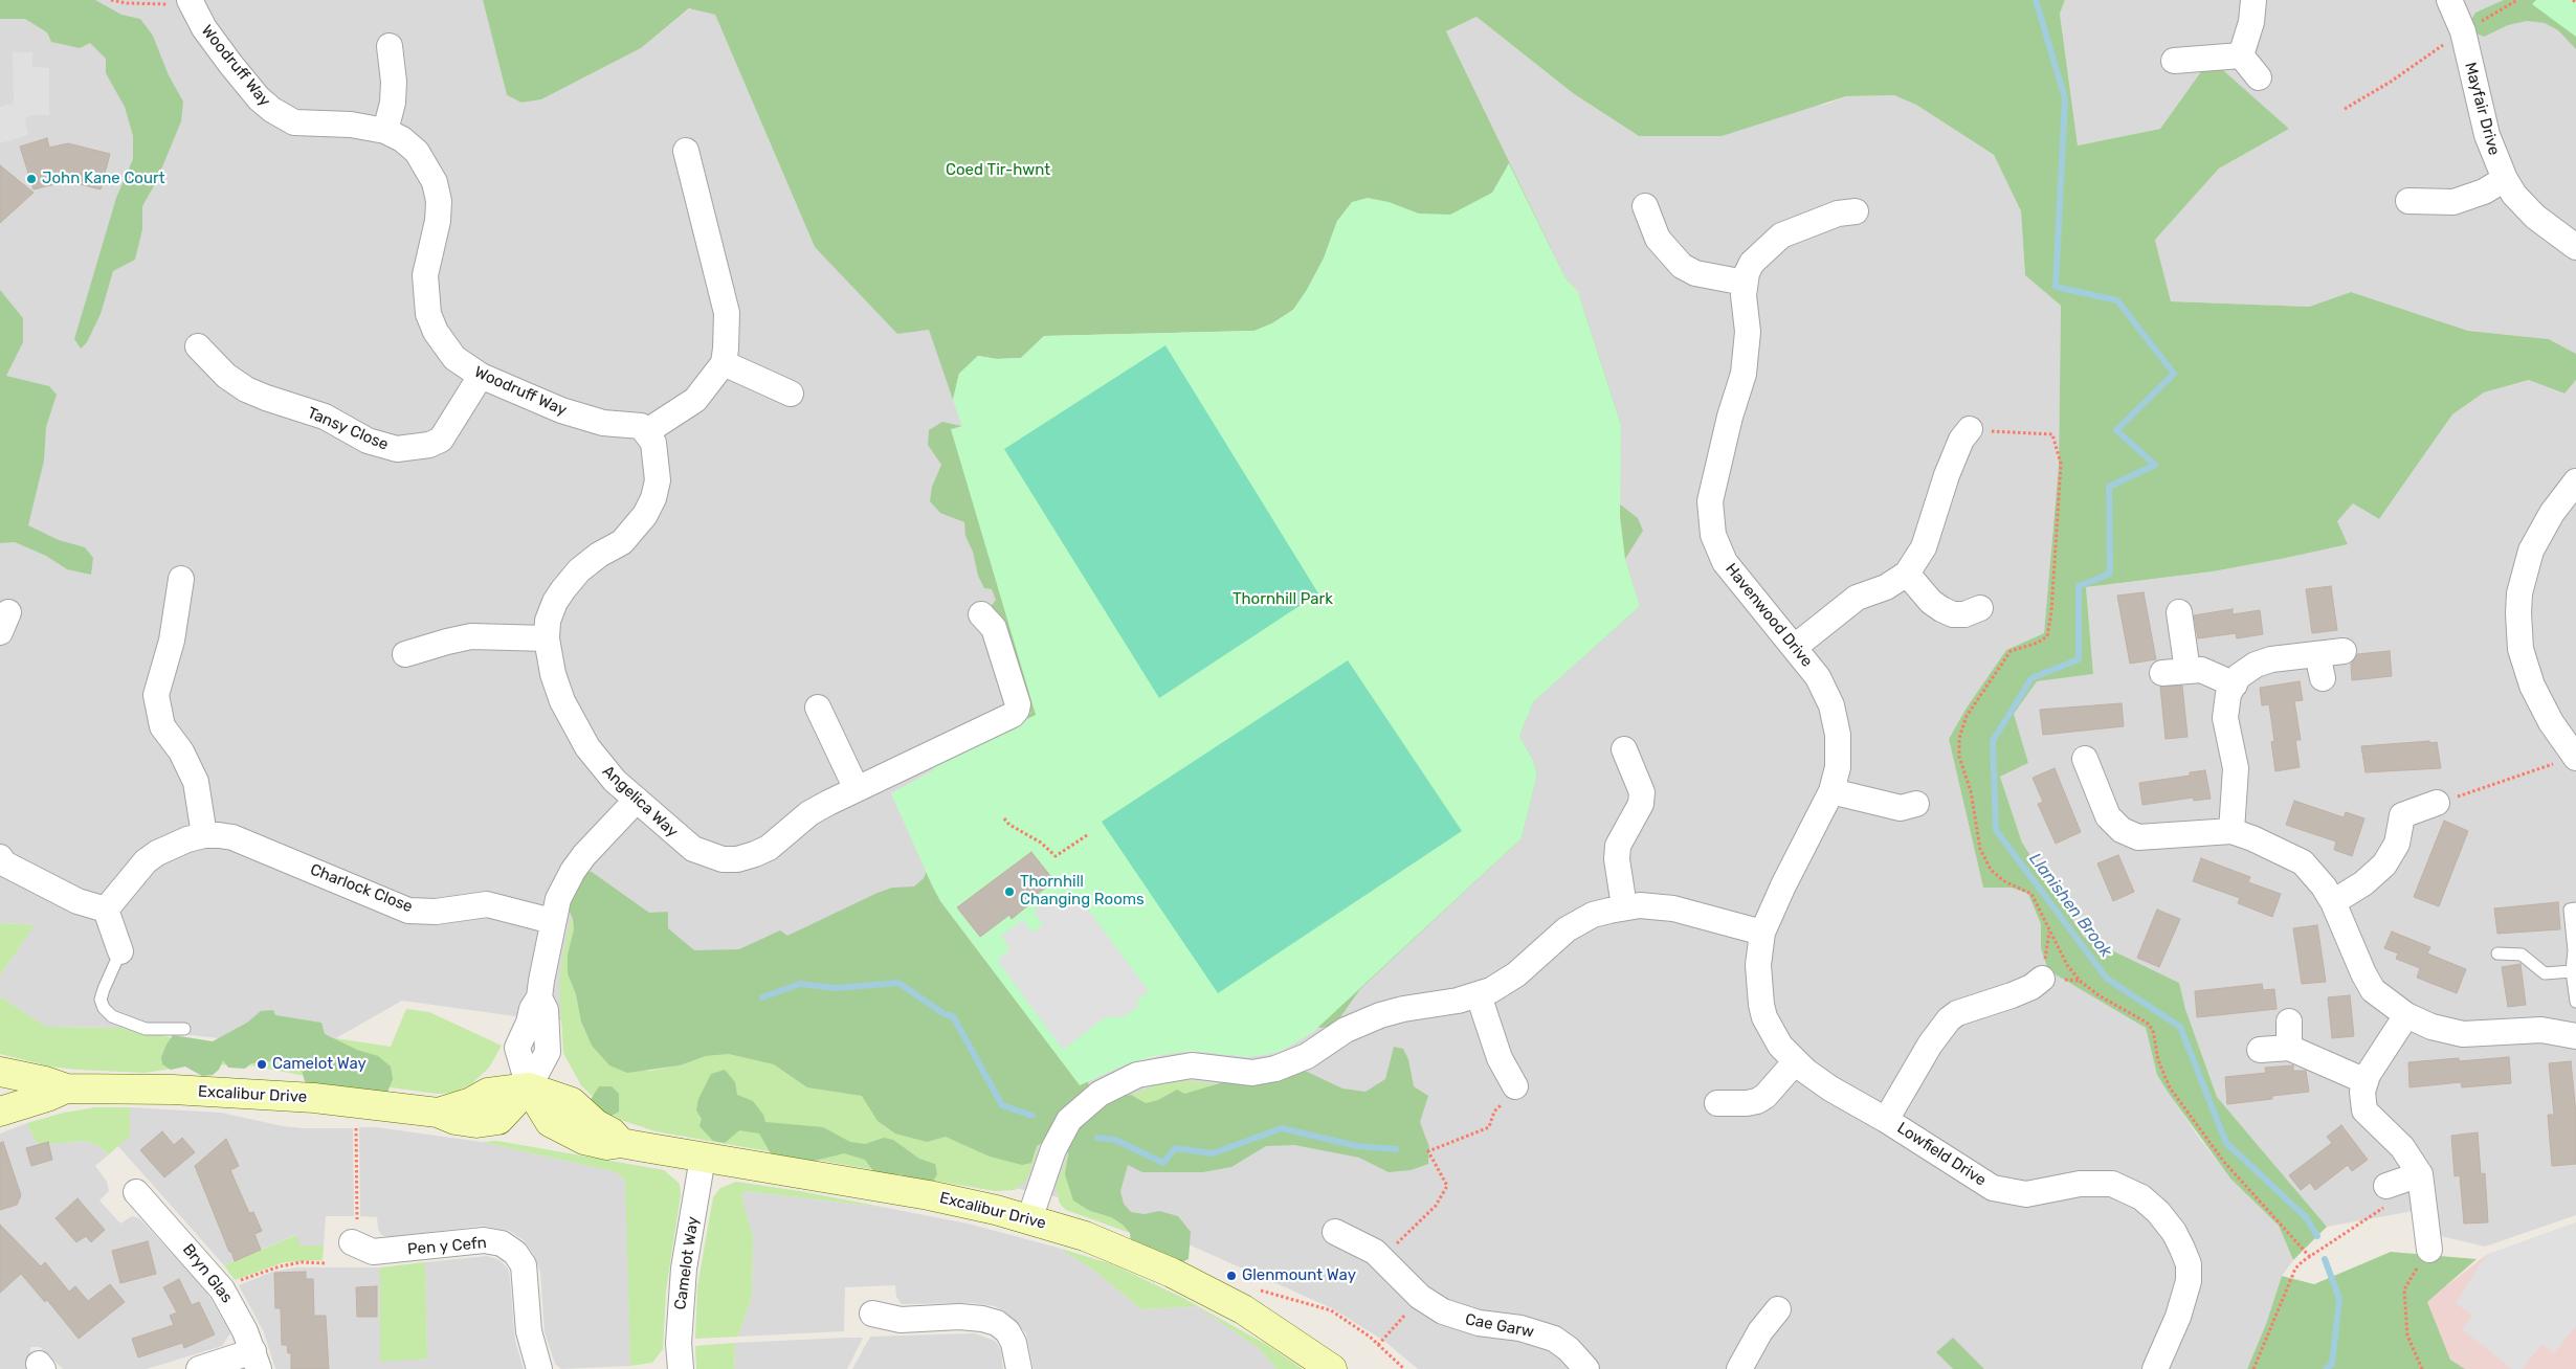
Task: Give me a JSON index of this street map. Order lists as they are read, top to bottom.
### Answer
{
  "streets": {
    "street": [
      "Woodruff Way",
      "Mayfair Drive",
      "Tansy Close",
      "Havenwood Drive",
      "Angelica Way",
      "Charlock Close",
      "Excalibur Drive",
      "Lowfield Drive",
      "Pen y Cefn",
      "Camelot Way",
      "Bryn Glas",
      "Cae Garw"
    ]
  },
  "crossings": [
    ["Woodruff Way", "Tansy Close"],
    ["Woodruff Way", "Angelica Way"],
    ["Havenwood Drive", "Lowfield Drive"],
    ["Excalibur Drive", "Camelot Way"]
  ],
  "water": ["Llanishen Brook"],
  "parks": ["Coed Tir-hwnt", "Thornhill Park"],
  "places": [
    "John Kane Court",
    "Thornhill Changing Rooms",
    "Camelot Way",
    "Glenmount Way"
  ]
}
